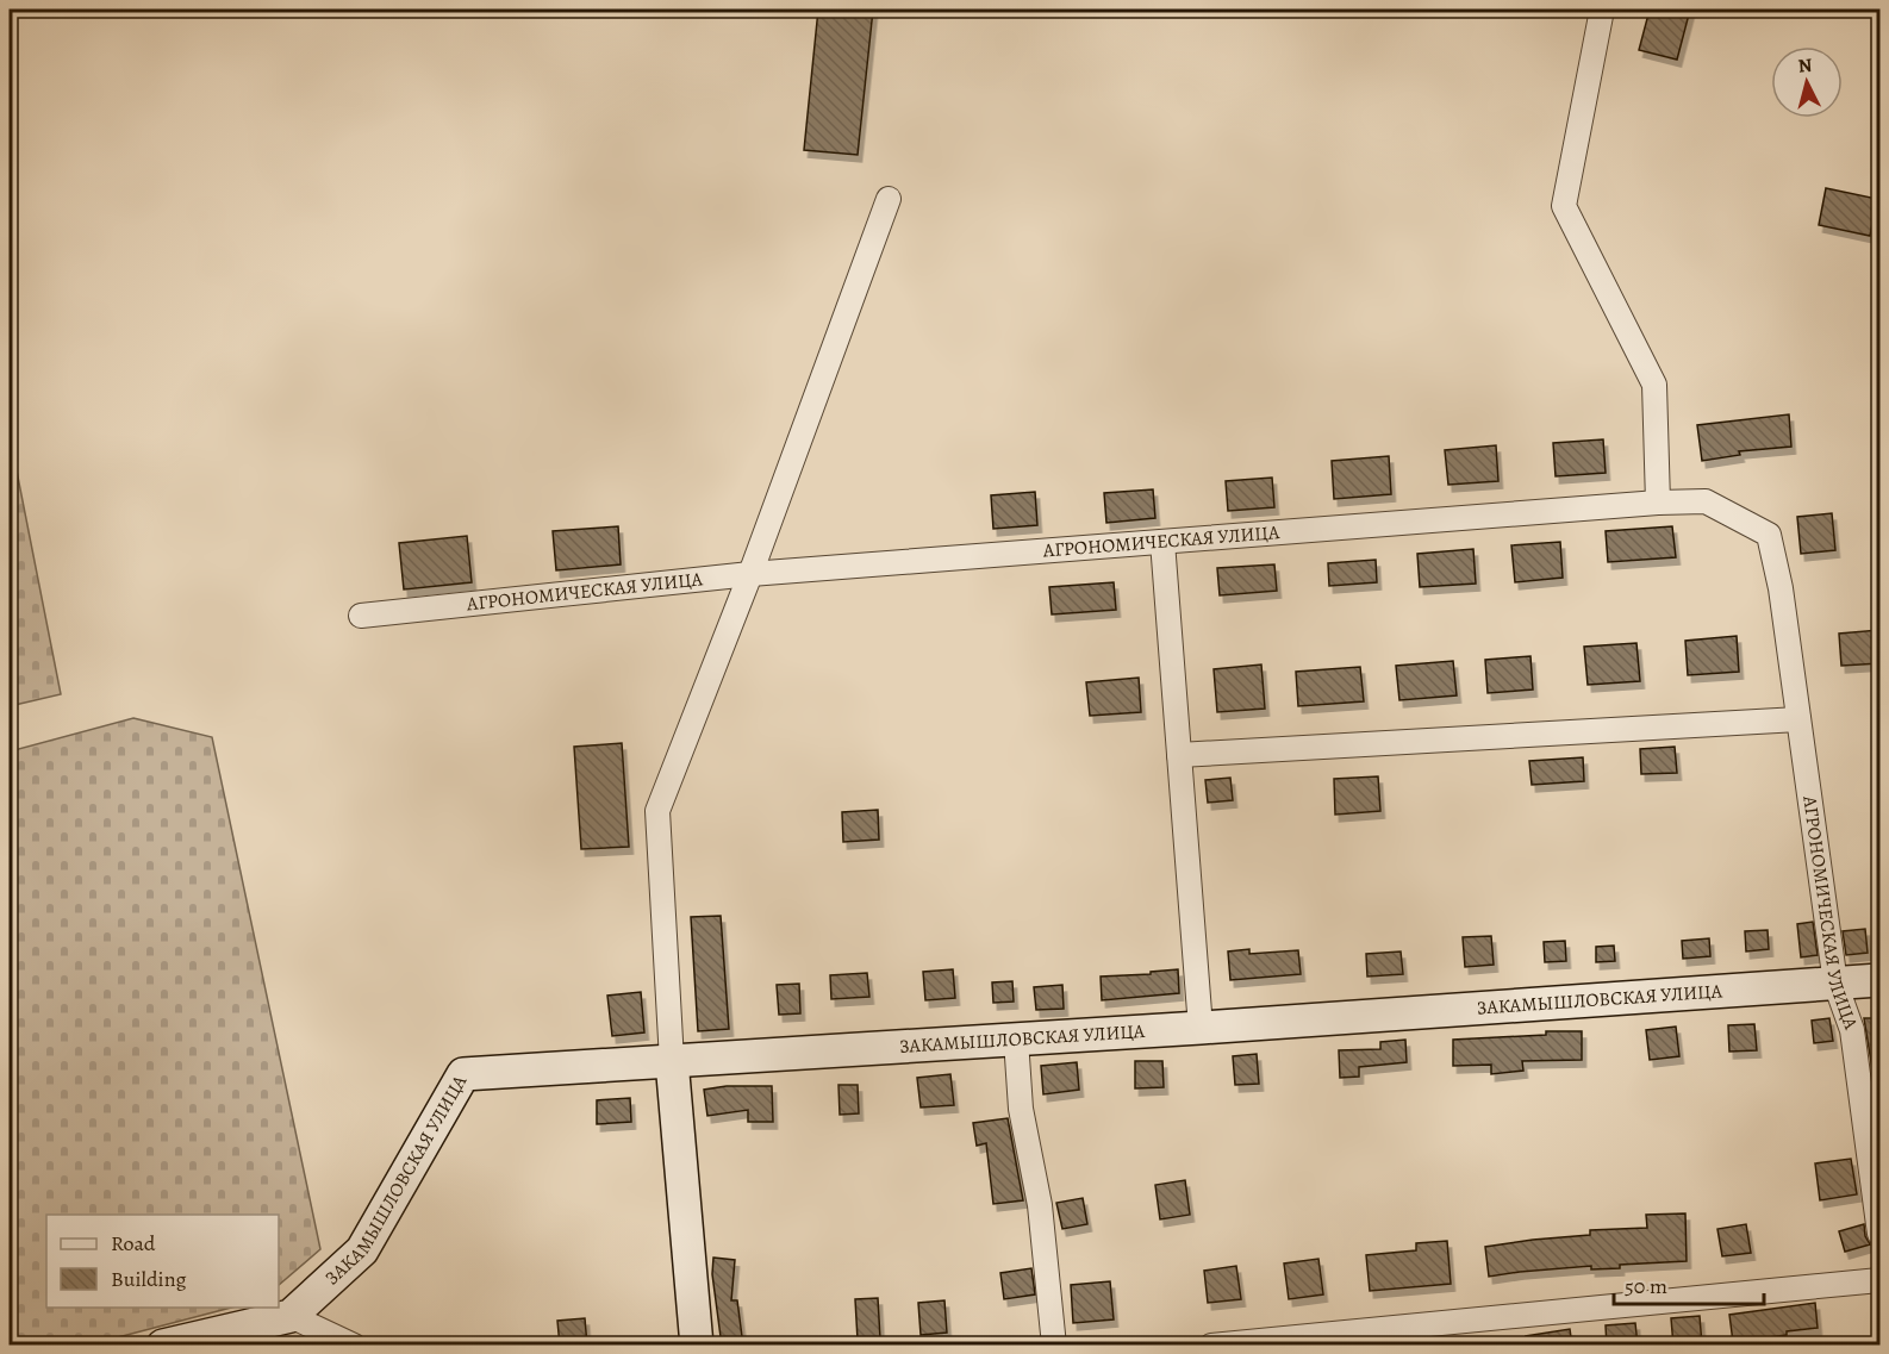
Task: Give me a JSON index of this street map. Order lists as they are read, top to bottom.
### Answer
{
  "streets": {
    "street": ["АГРОНОМИЧЕСКАЯ УЛИЦА", "ЗАКАМЫШЛОВСКАЯ УЛИЦА"]
  },
  "crossings": [
    ["АГРОНОМИЧЕСКАЯ УЛИЦА", "ЗАКАМЫШЛОВСКАЯ УЛИЦА"]
  ],
  "legend": ["Road", "Building"],
  "scale_bar": "50 m",
  "north": "top"
}
